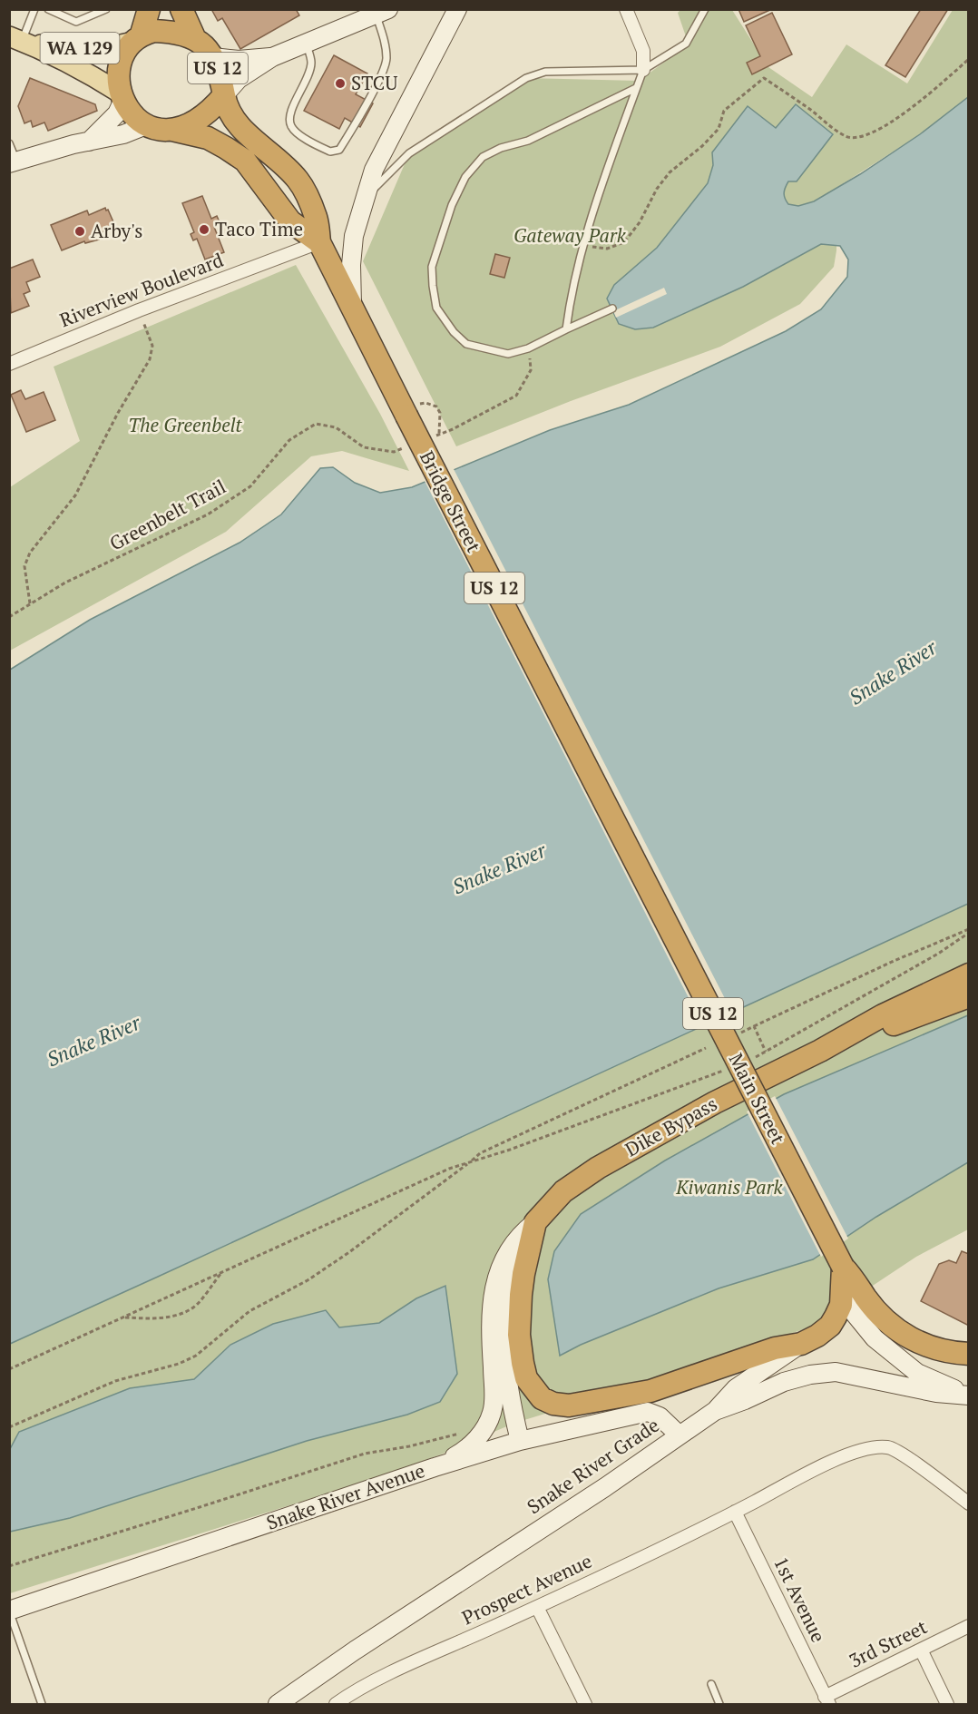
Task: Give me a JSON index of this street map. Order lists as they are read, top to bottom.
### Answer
{
  "streets": {
    "highway": [
      "US 12",
      "Bridge Street",
      "Main Street",
      "Dike Bypass"
    ],
    "main road": ["WA 129", "Snake River Grade", "Snake River Avenue"],
    "street": [
      "Riverview Boulevard",
      "Prospect Avenue",
      "1st Avenue",
      "3rd Street"
    ],
    "path": ["Greenbelt Trail"]
  },
  "crossings": [
    ["WA 129", "US 12"],
    ["WA 129", "Bridge Street"],
    ["US 12", "Bridge Street"],
    ["US 12", "Main Street"],
    ["Riverview Boulevard", "Bridge Street"],
    ["Bridge Street", "Main Street"],
    ["Main Street", "Snake River Grade"],
    ["Snake River Grade", "Snake River Avenue"],
    ["Prospect Avenue", "1st Avenue"],
    ["1st Avenue", "3rd Street"]
  ],
  "water": ["Snake River"],
  "parks": ["Gateway Park", "The Greenbelt", "Kiwanis Park"],
  "places": ["STCU", "Taco Time", "Arby's"]
}
